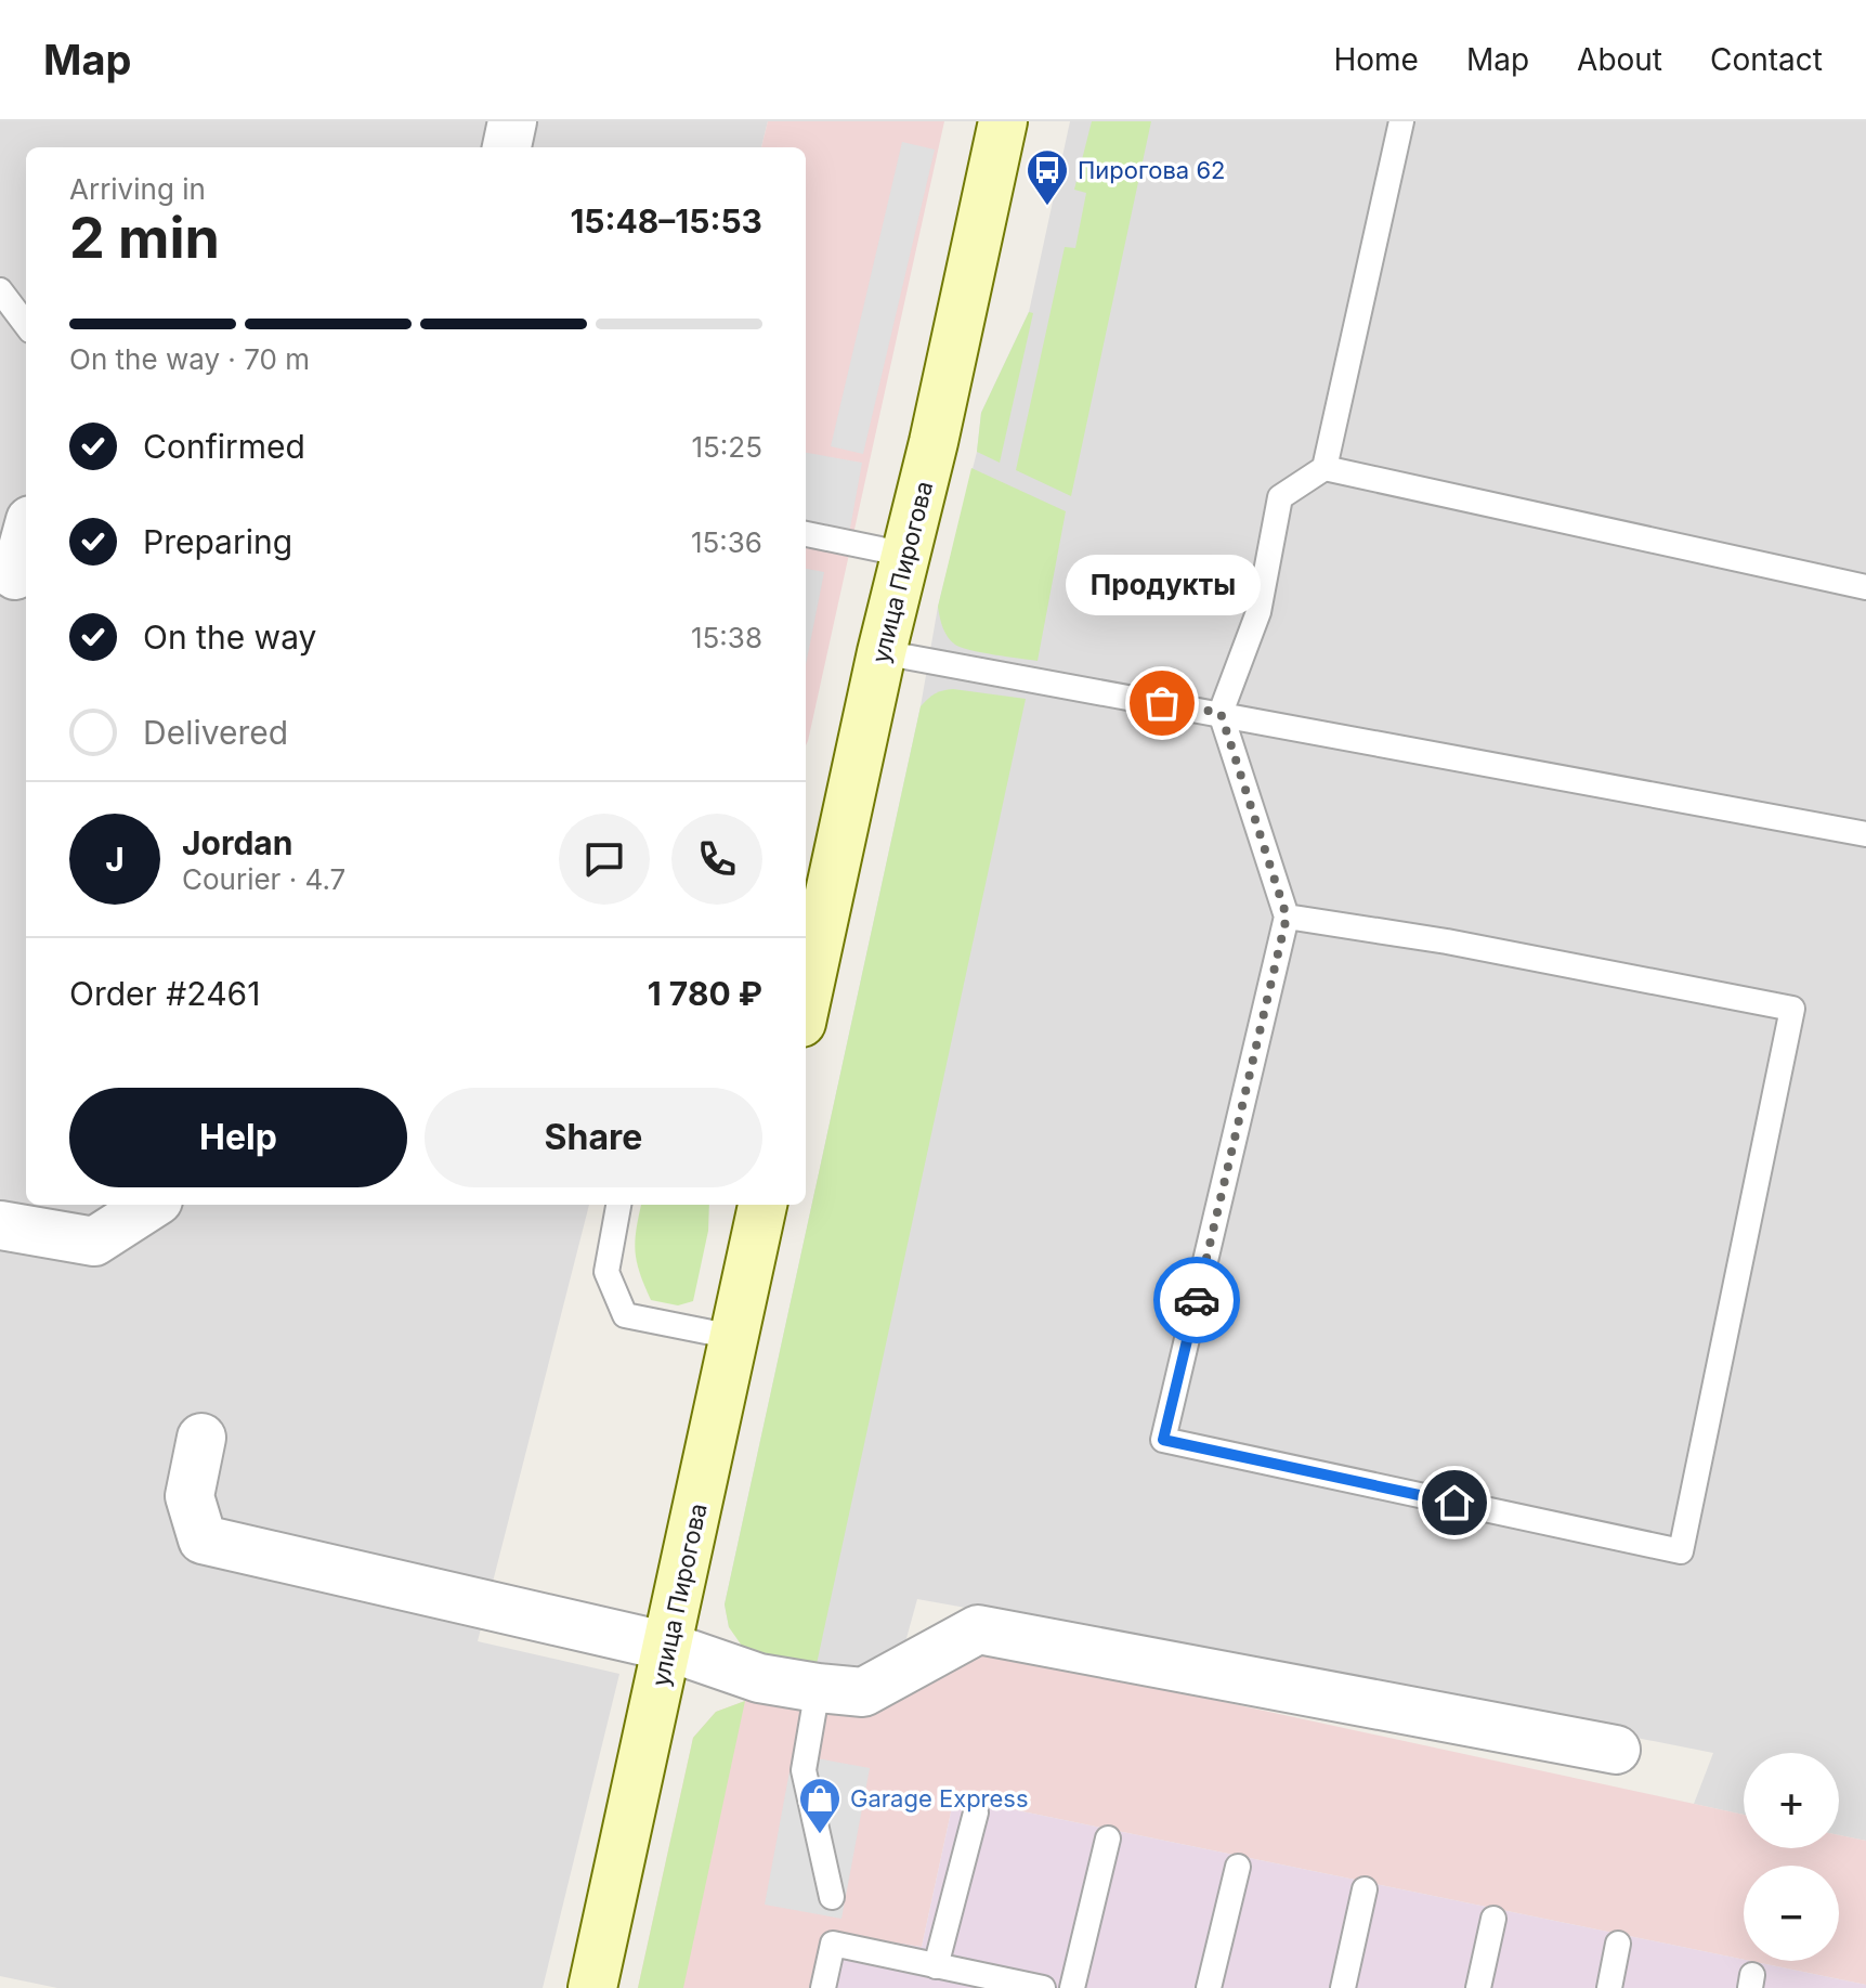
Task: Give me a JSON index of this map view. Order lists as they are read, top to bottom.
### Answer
{
  "streets": {
    "main road": ["улица Пирогова"]
  },
  "places": {
    "bus stop": ["Пирогова 62"],
    "other": ["Продукты"],
    "shop": ["Garage Express"]
  },
  "page": {
    "header": "Map",
    "nav": [
      "Home",
      "Map",
      "About",
      "Contact"
    ],
    "heading": ["2 min", "Arriving in", "15:48–15:53"],
    "panel": [
      "Jordan",
      "Courier · 4.7",
      "Order #2461",
      "1 780 ₽"
    ],
    "bar": "On the way · 70 m",
    "list": [
      ["Confirmed", "15:25"],
      ["Preparing", "15:36"],
      ["On the way", "15:38"],
      "Delivered"
    ],
    "bubble": "Продукты",
    "round": "J",
    "buttons": ["Help", "Share"],
    "map_buttons": ["+", "−"]
  }
}
